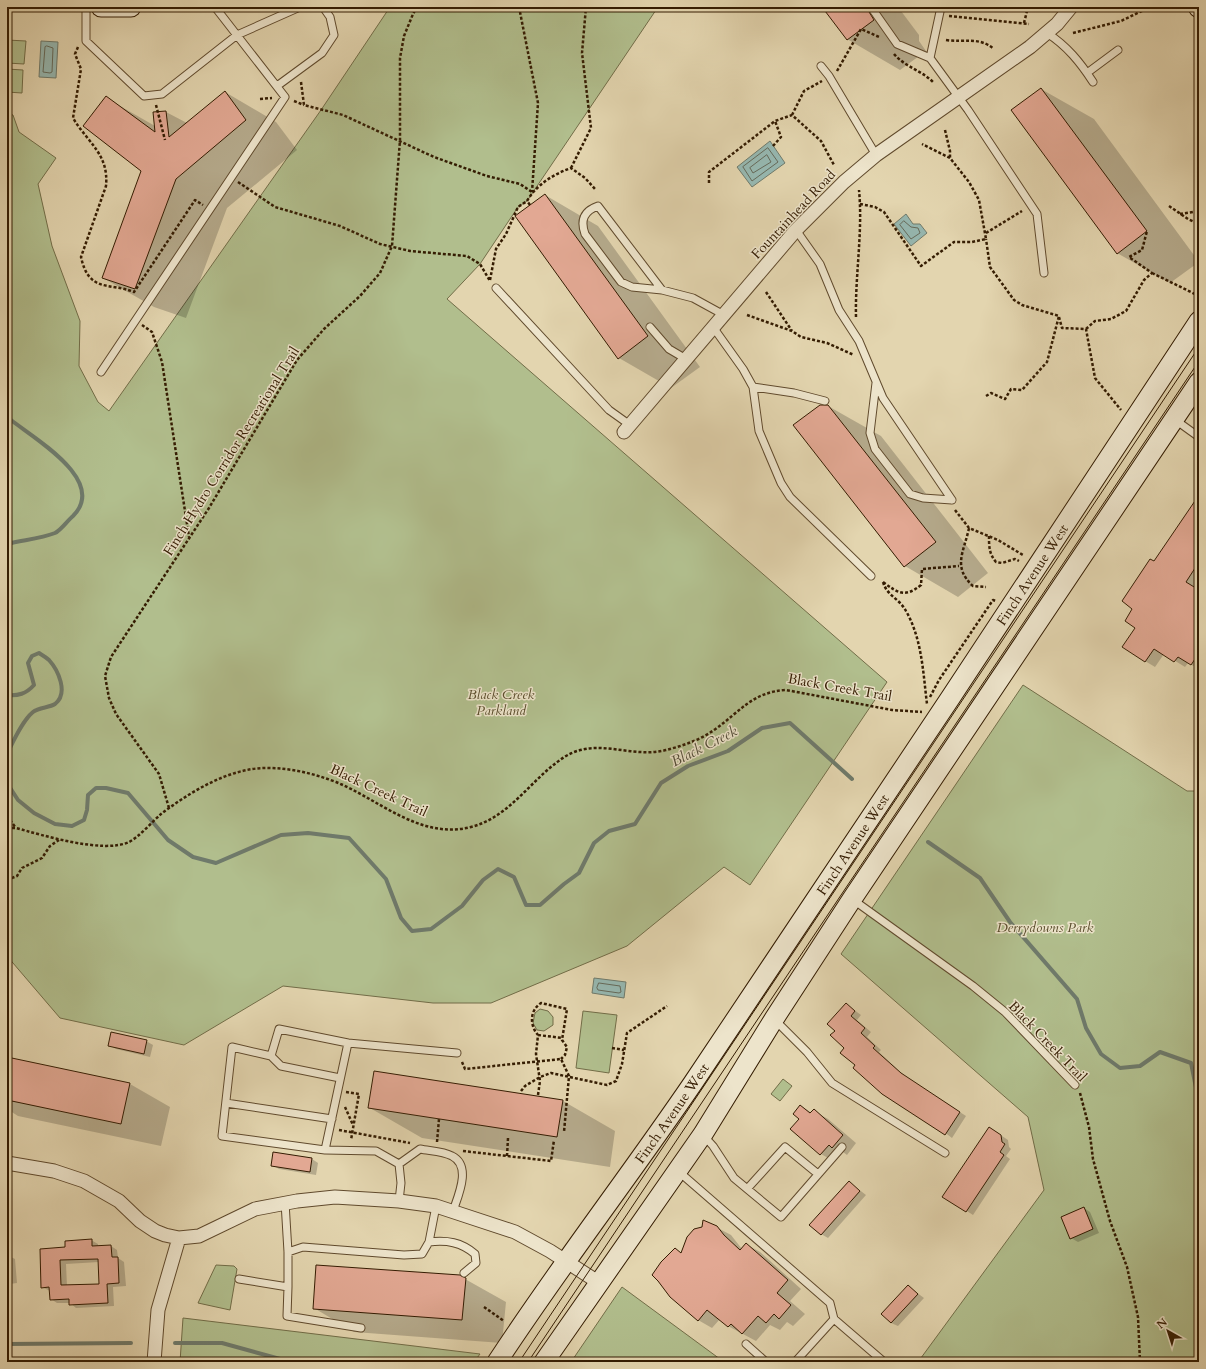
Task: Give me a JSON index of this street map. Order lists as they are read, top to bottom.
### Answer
{
  "streets": {
    "main road": ["Finch Avenue West"],
    "street": ["Fountainhead Road"],
    "lane": ["Black Creek Trail"],
    "path": ["Finch Hydro Corridor Recreational Trail"]
  },
  "crossings": [
    ["Finch Hydro Corridor Recreational Trail", "Black Creek Trail"]
  ],
  "water": ["Black Creek"],
  "parks": ["Black Creek Parkland", "Derrydowns Park"],
  "north": "top left"
}
